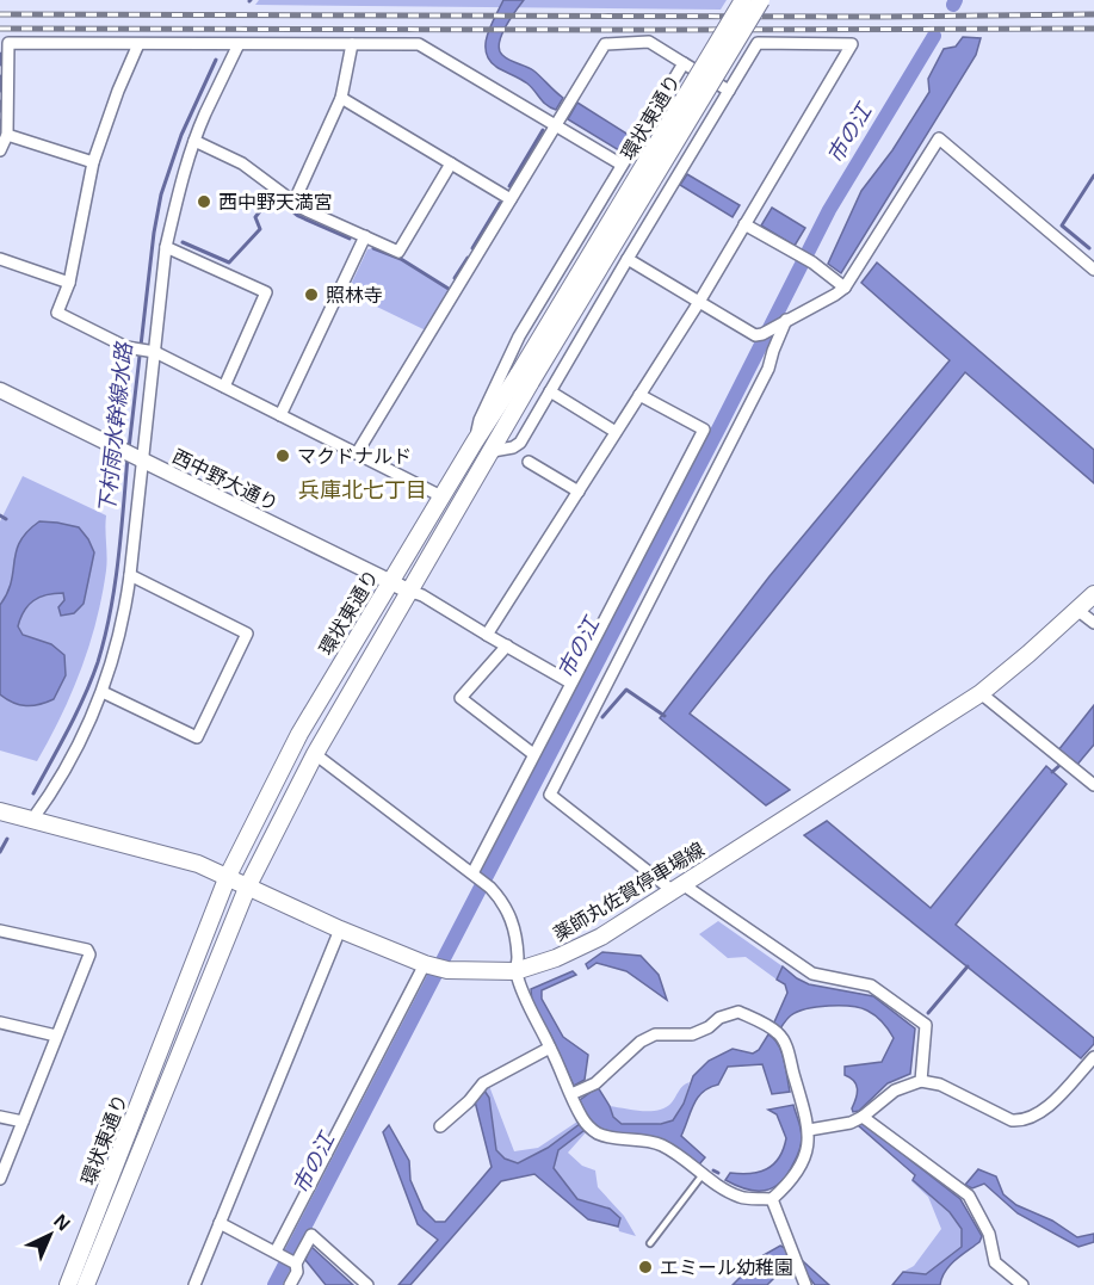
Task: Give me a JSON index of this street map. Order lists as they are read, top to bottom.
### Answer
{
  "streets": {
    "main road": ["環状東通り", "薬師丸佐賀停車場線"],
    "street": ["西中野大通り"]
  },
  "crossings": [
    ["環状東通り", "西中野大通り"],
    ["環状東通り", "薬師丸佐賀停車場線"]
  ],
  "districts": ["兵庫北七丁目"],
  "water": ["市の江", "下村雨水幹線水路"],
  "places": [
    "西中野天満宮",
    "照林寺",
    "マクドナルド",
    "エミール幼稚園"
  ],
  "north": "top right"
}
